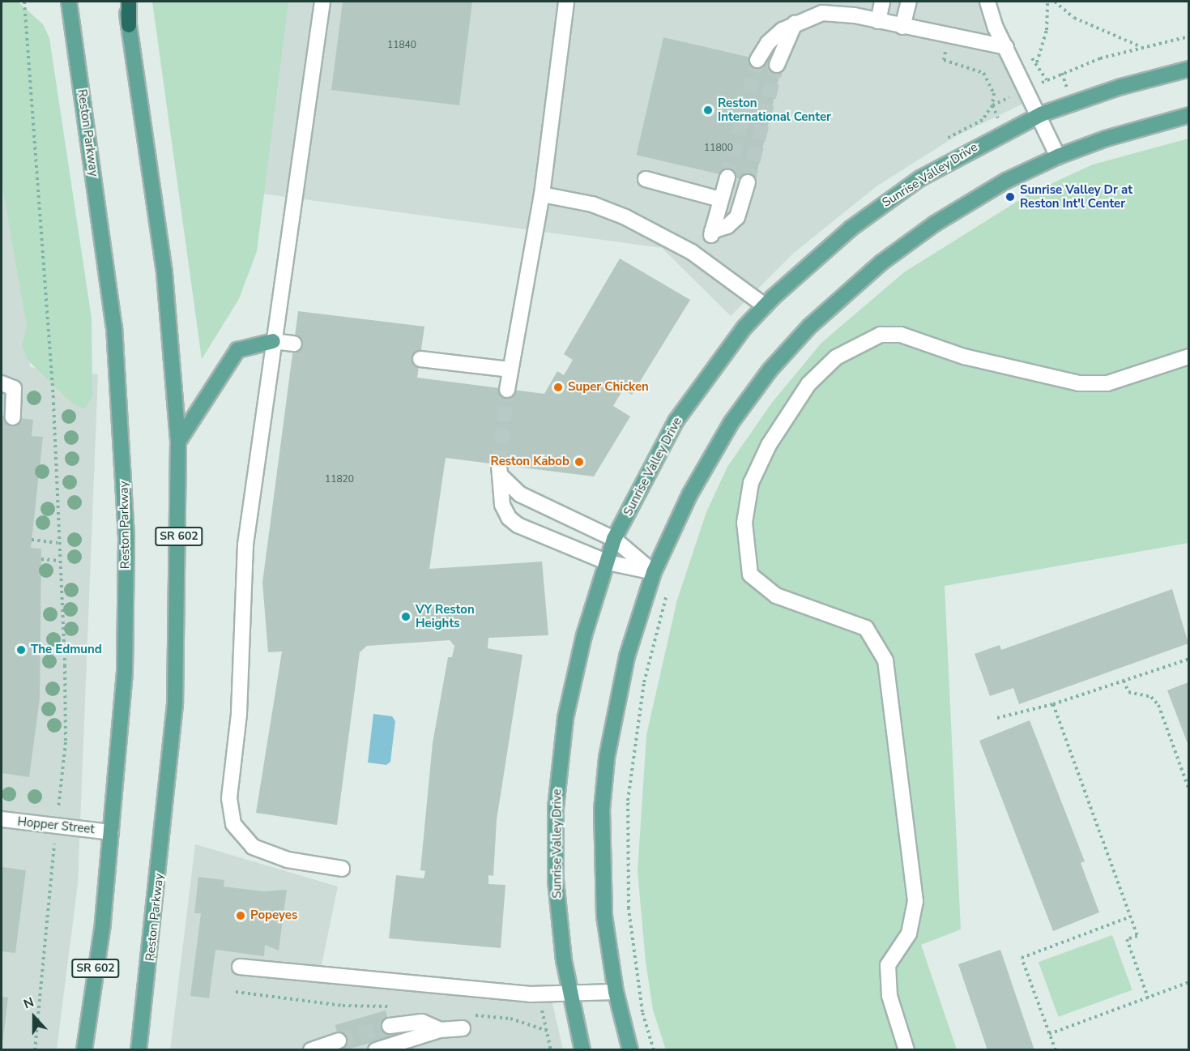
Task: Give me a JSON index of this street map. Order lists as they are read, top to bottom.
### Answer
{
  "streets": {
    "main road": ["Reston Parkway", "Sunrise Valley Drive", "SR 602"],
    "street": ["Hopper Street"]
  },
  "crossings": [
    ["Reston Parkway", "Hopper Street"]
  ],
  "places": [
    "Reston International Center",
    "Sunrise Valley Dr at Reston Int'l Center",
    "Super Chicken",
    "Reston Kabob",
    "VY Reston Heights",
    "The Edmund",
    "Popeyes"
  ],
  "house_numbers": ["11840", "11800", "11820"],
  "north": "top"
}
